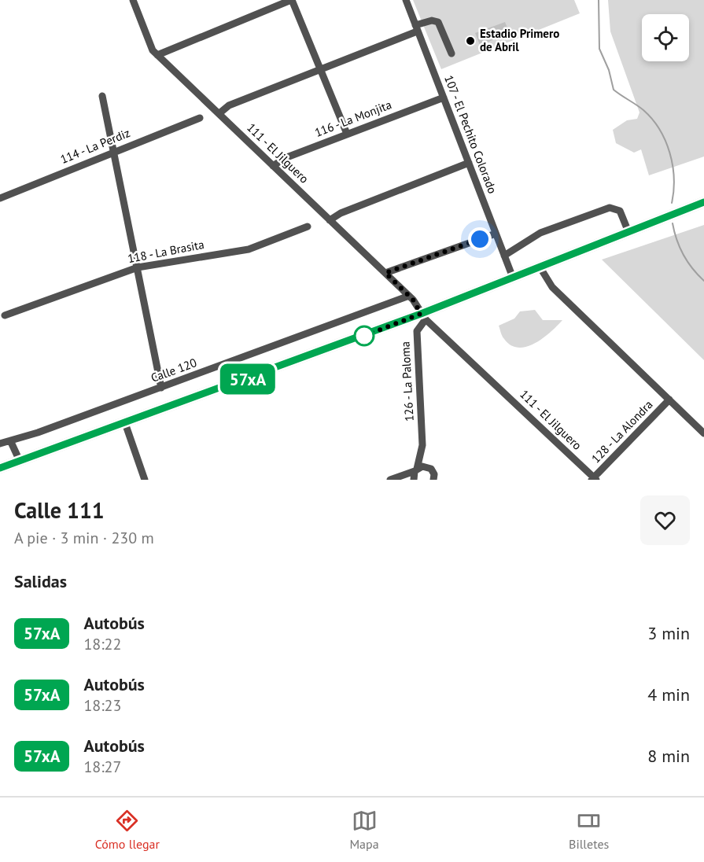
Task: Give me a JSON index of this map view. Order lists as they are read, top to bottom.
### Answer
{
  "streets": {
    "street": [
      "116 - La Monjita",
      "107 - El Pechito Colorado",
      "114 - La Perdiz",
      "111 - El Jilguero",
      "118 - La Brasita",
      "Calle 120",
      "126 - La Paloma",
      "128 - La Alondra"
    ]
  },
  "crossings": [
    ["116 - La Monjita", "107 - El Pechito Colorado"],
    ["116 - La Monjita", "111 - El Jilguero"],
    ["111 - El Jilguero", "Calle 120"],
    ["111 - El Jilguero", "126 - La Paloma"],
    ["111 - El Jilguero", "128 - La Alondra"]
  ],
  "places": ["Estadio Primero de Abril"],
  "lines": ["bus line 57xA"],
  "page": {
    "on_map": "57xA",
    "heading": [
      ["Calle 111", "A pie · 3 min · 230 m"],
      "Salidas"
    ],
    "list": [
      {
        "mark": "57xA",
        "name": "Autobús",
        "note": "18:22",
        "value": "3 min"
      },
      {
        "mark": "57xA",
        "name": "Autobús",
        "note": "18:23",
        "value": "4 min"
      },
      {
        "mark": "57xA",
        "name": "Autobús",
        "note": "18:27",
        "value": "8 min"
      }
    ],
    "tabs": ["Cómo llegar", "Mapa", "Billetes"]
  }
}
